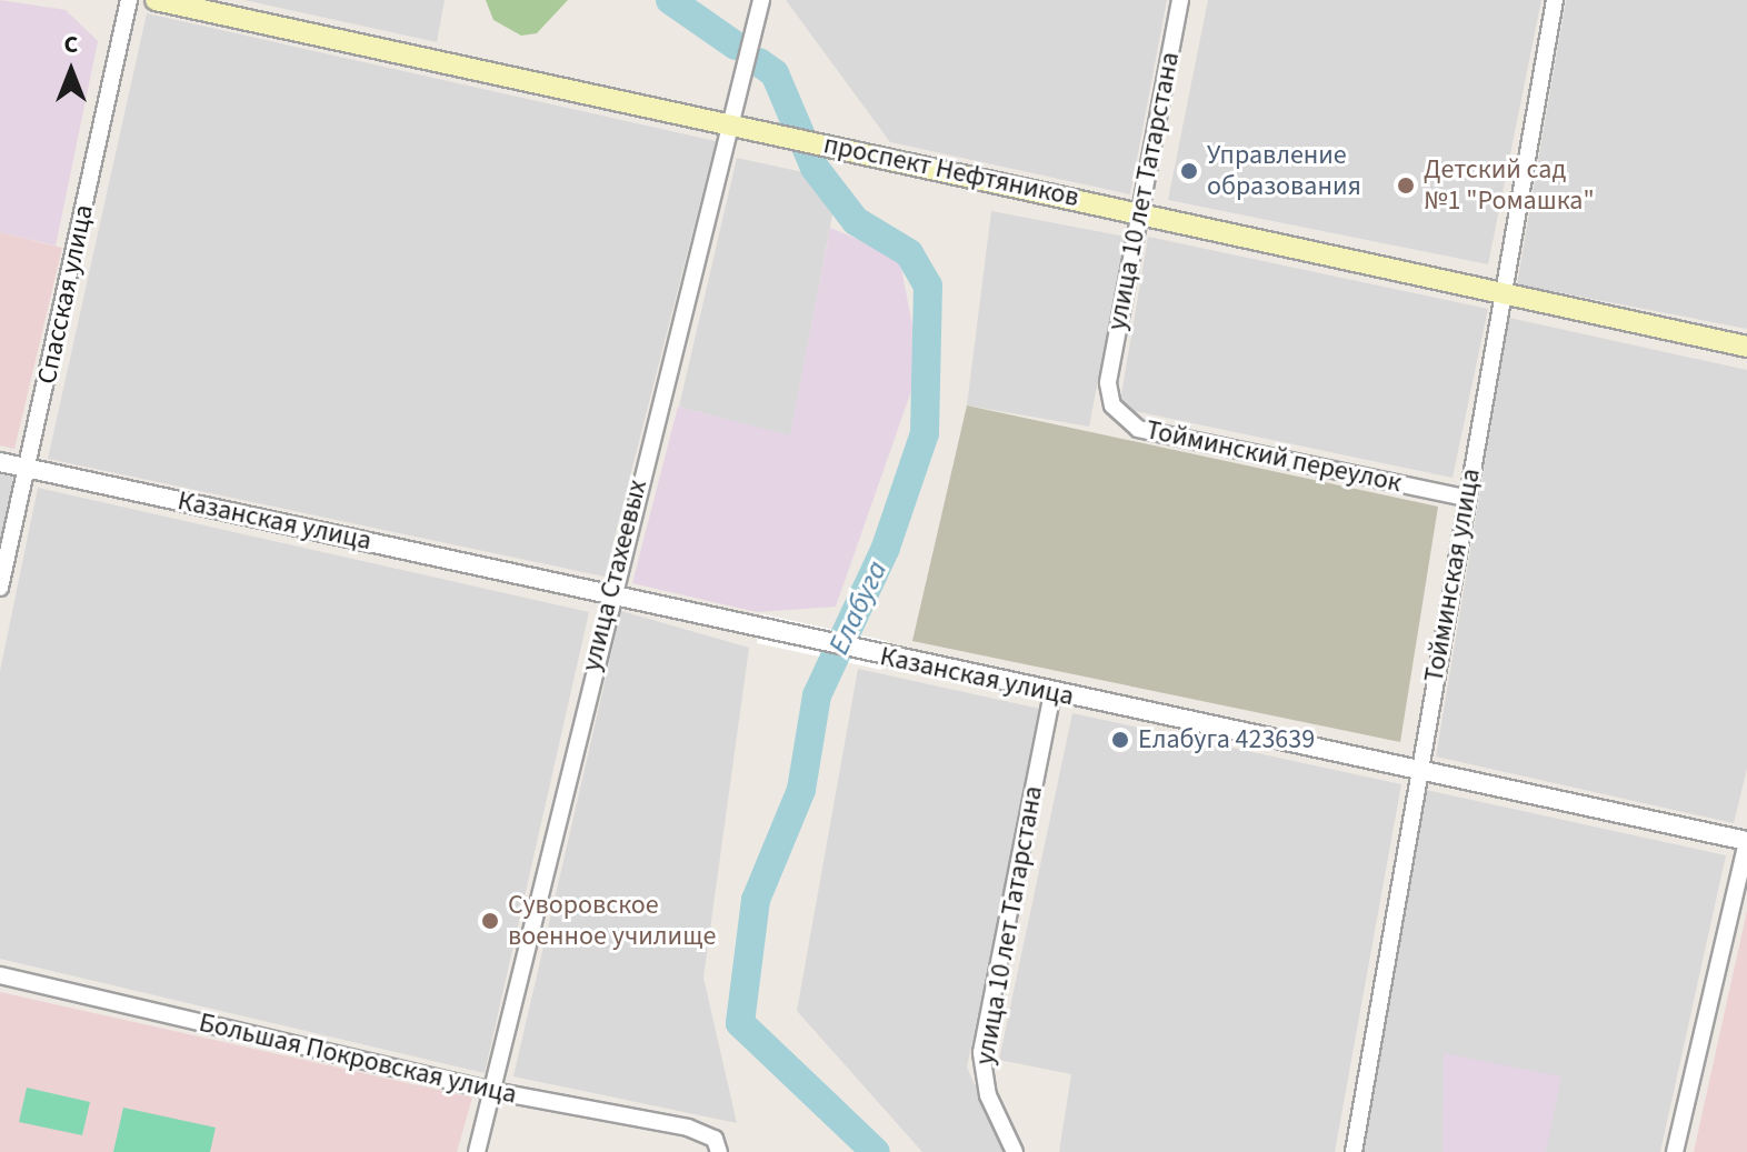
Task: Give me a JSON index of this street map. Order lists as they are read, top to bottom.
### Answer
{
  "streets": {
    "main road": ["проспект Нефтяников"],
    "street": [
      "улица 10 лет Татарстана",
      "Спасская улица",
      "Тойминский переулок",
      "Казанская улица",
      "улица Стахеевых",
      "Тойминская улица",
      "Большая Покровская улица"
    ]
  },
  "crossings": [
    ["проспект Нефтяников", "улица 10 лет Татарстана"],
    ["проспект Нефтяников", "улица Стахеевых"],
    ["проспект Нефтяников", "Тойминская улица"],
    ["улица 10 лет Татарстана", "Тойминский переулок"],
    ["улица 10 лет Татарстана", "Казанская улица"],
    ["Спасская улица", "Казанская улица"],
    ["Тойминский переулок", "Тойминская улица"],
    ["Казанская улица", "улица Стахеевых"],
    ["Казанская улица", "Тойминская улица"],
    ["улица Стахеевых", "Большая Покровская улица"]
  ],
  "water": ["Елабуга"],
  "places": [
    "Управление образования",
    "Детский сад №1 \"Ромашка\"",
    "Елабуга 423639",
    "Суворовское военное училище"
  ],
  "north": "top"
}
